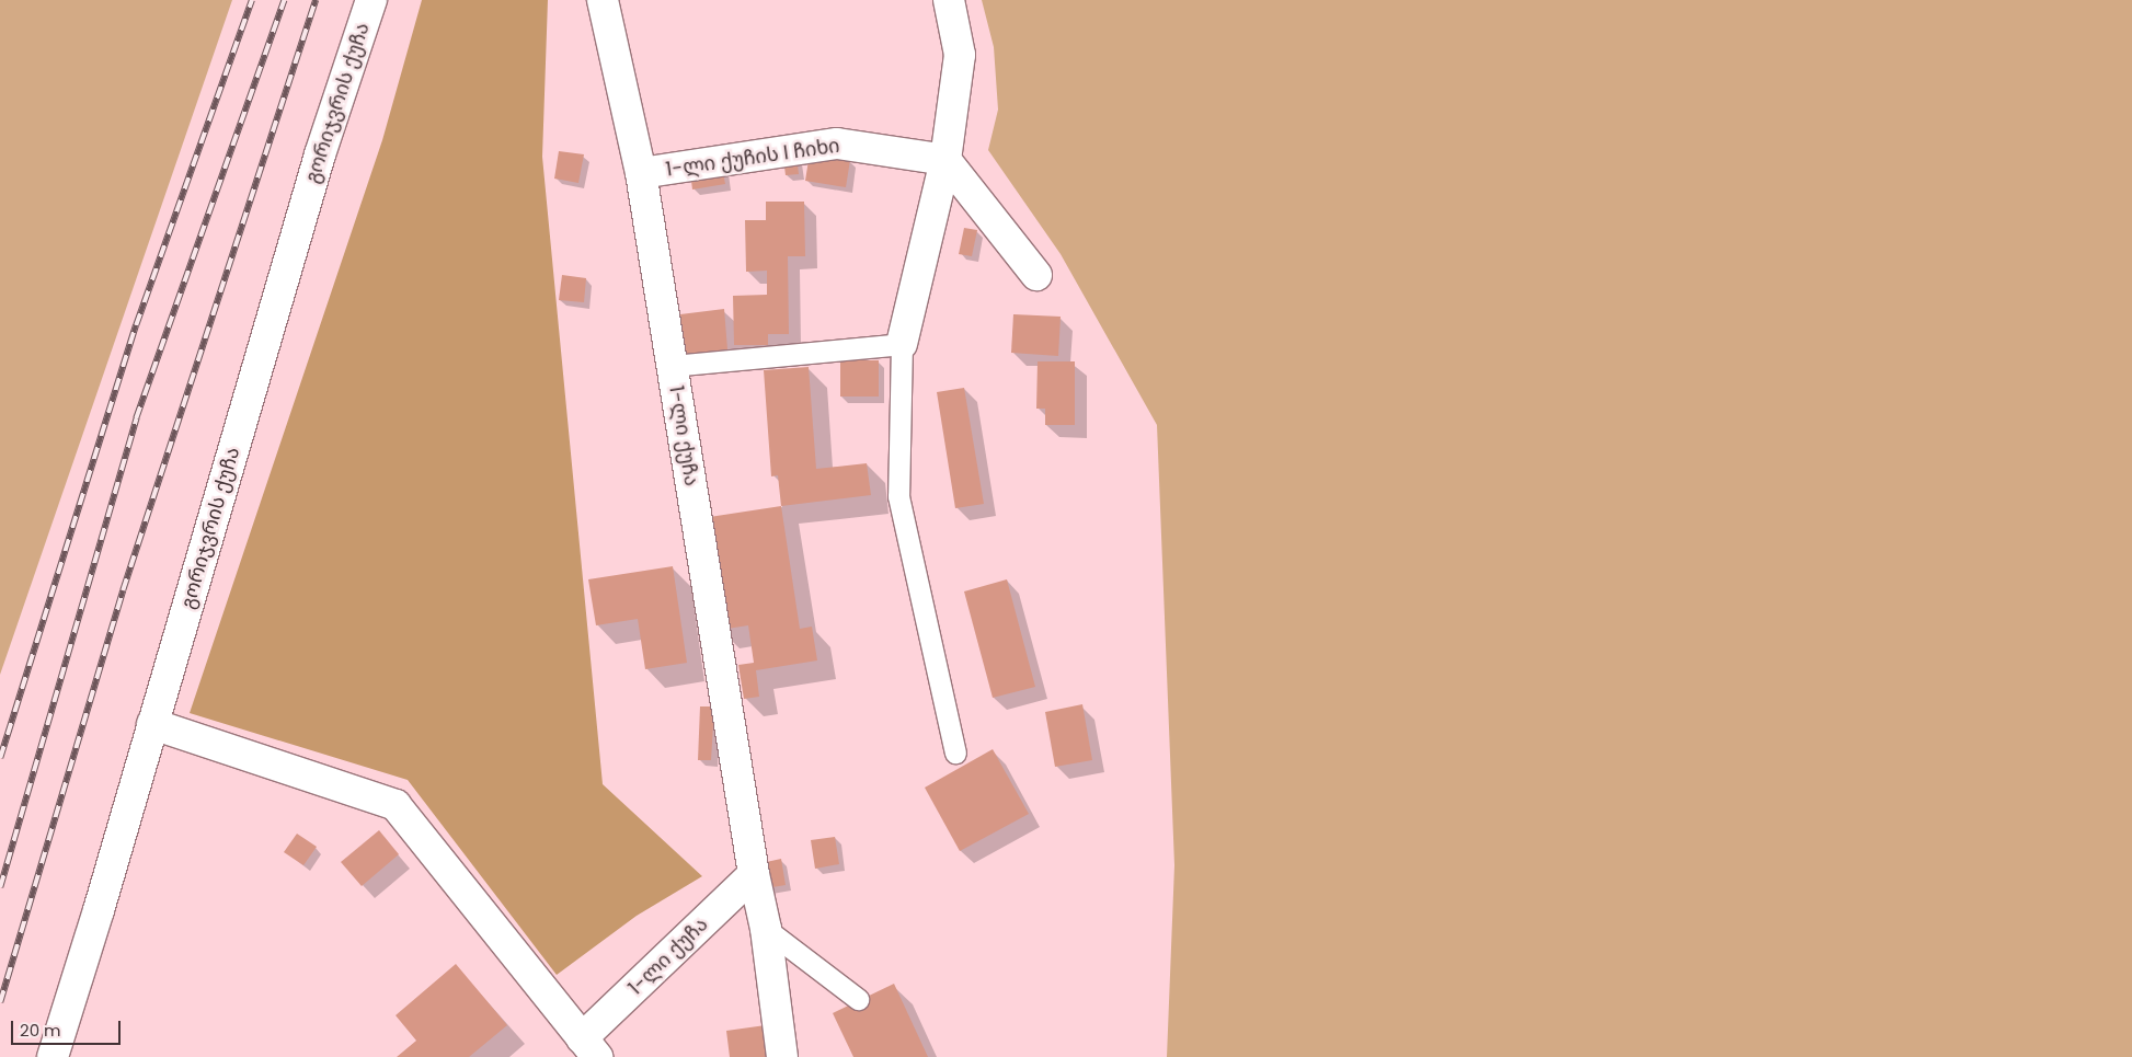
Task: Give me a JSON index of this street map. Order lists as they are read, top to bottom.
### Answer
{
  "streets": {
    "street": ["გორიჯვრის ქუჩა", "1-ლი ქუჩის I ჩიხი", "1-ლი ქუჩა"]
  },
  "crossings": [
    ["1-ლი ქუჩის I ჩიხი", "1-ლი ქუჩა"]
  ],
  "scale_bar": "20 m"
}
